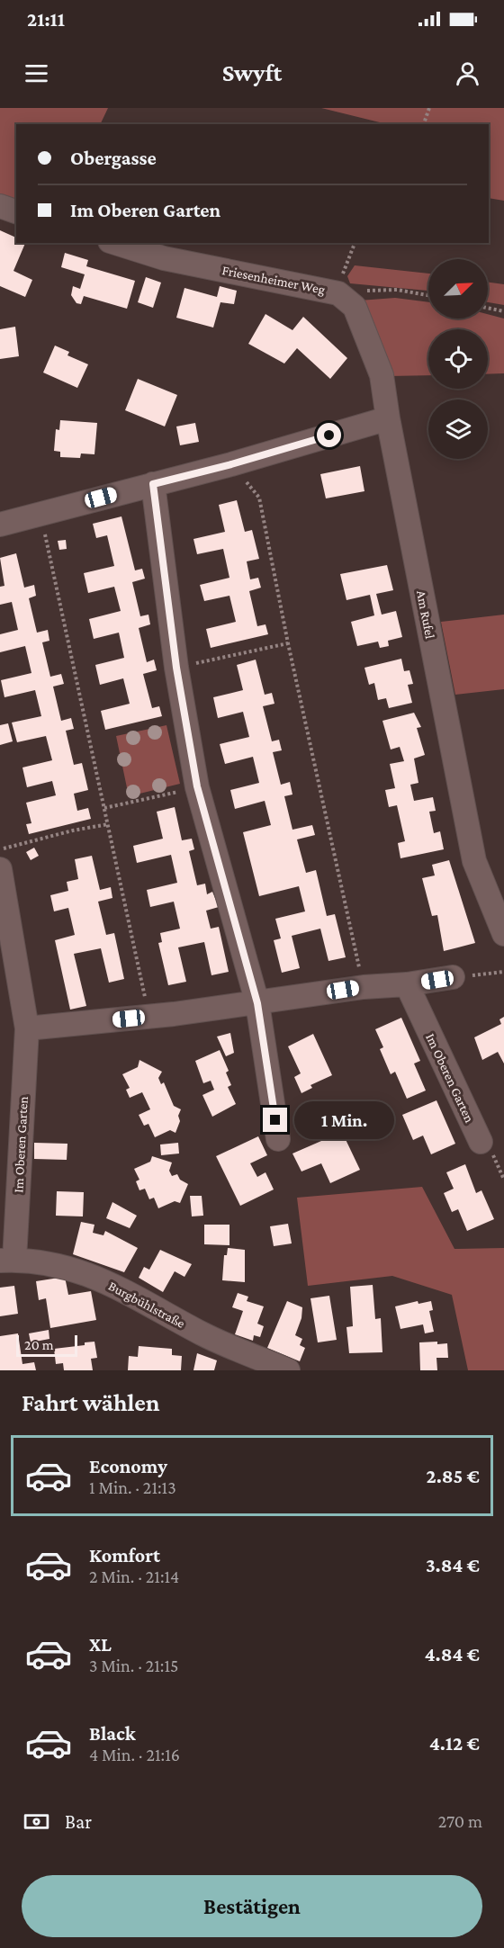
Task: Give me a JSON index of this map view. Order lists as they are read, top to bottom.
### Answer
{
  "streets": {
    "street": [
      "Friesenheimer Weg",
      "Am Rufel",
      "Im Oberen Garten",
      "Burgbühlstraße"
    ]
  },
  "crossings": [
    ["Friesenheimer Weg", "Am Rufel"],
    ["Im Oberen Garten", "Burgbühlstraße"]
  ],
  "scale_bar": "20 m",
  "north": "top right",
  "page": {
    "status": "21:11",
    "header": "Swyft",
    "banner": ["Obergasse", "Im Oberen Garten"],
    "bubble": "1 Min.",
    "scale": "20 m",
    "heading": "Fahrt wählen",
    "list": [
      {
        "name": "Economy",
        "note": "1 Min. · 21:13",
        "value": "2.85 €"
      },
      {
        "name": "Komfort",
        "note": "2 Min. · 21:14",
        "value": "3.84 €"
      },
      {
        "name": "XL",
        "note": "3 Min. · 21:15",
        "value": "4.84 €"
      },
      {
        "name": "Black",
        "note": "4 Min. · 21:16",
        "value": "4.12 €"
      }
    ],
    "pay": ["Bar", "270 m"],
    "buttons": "Bestätigen"
  }
}
